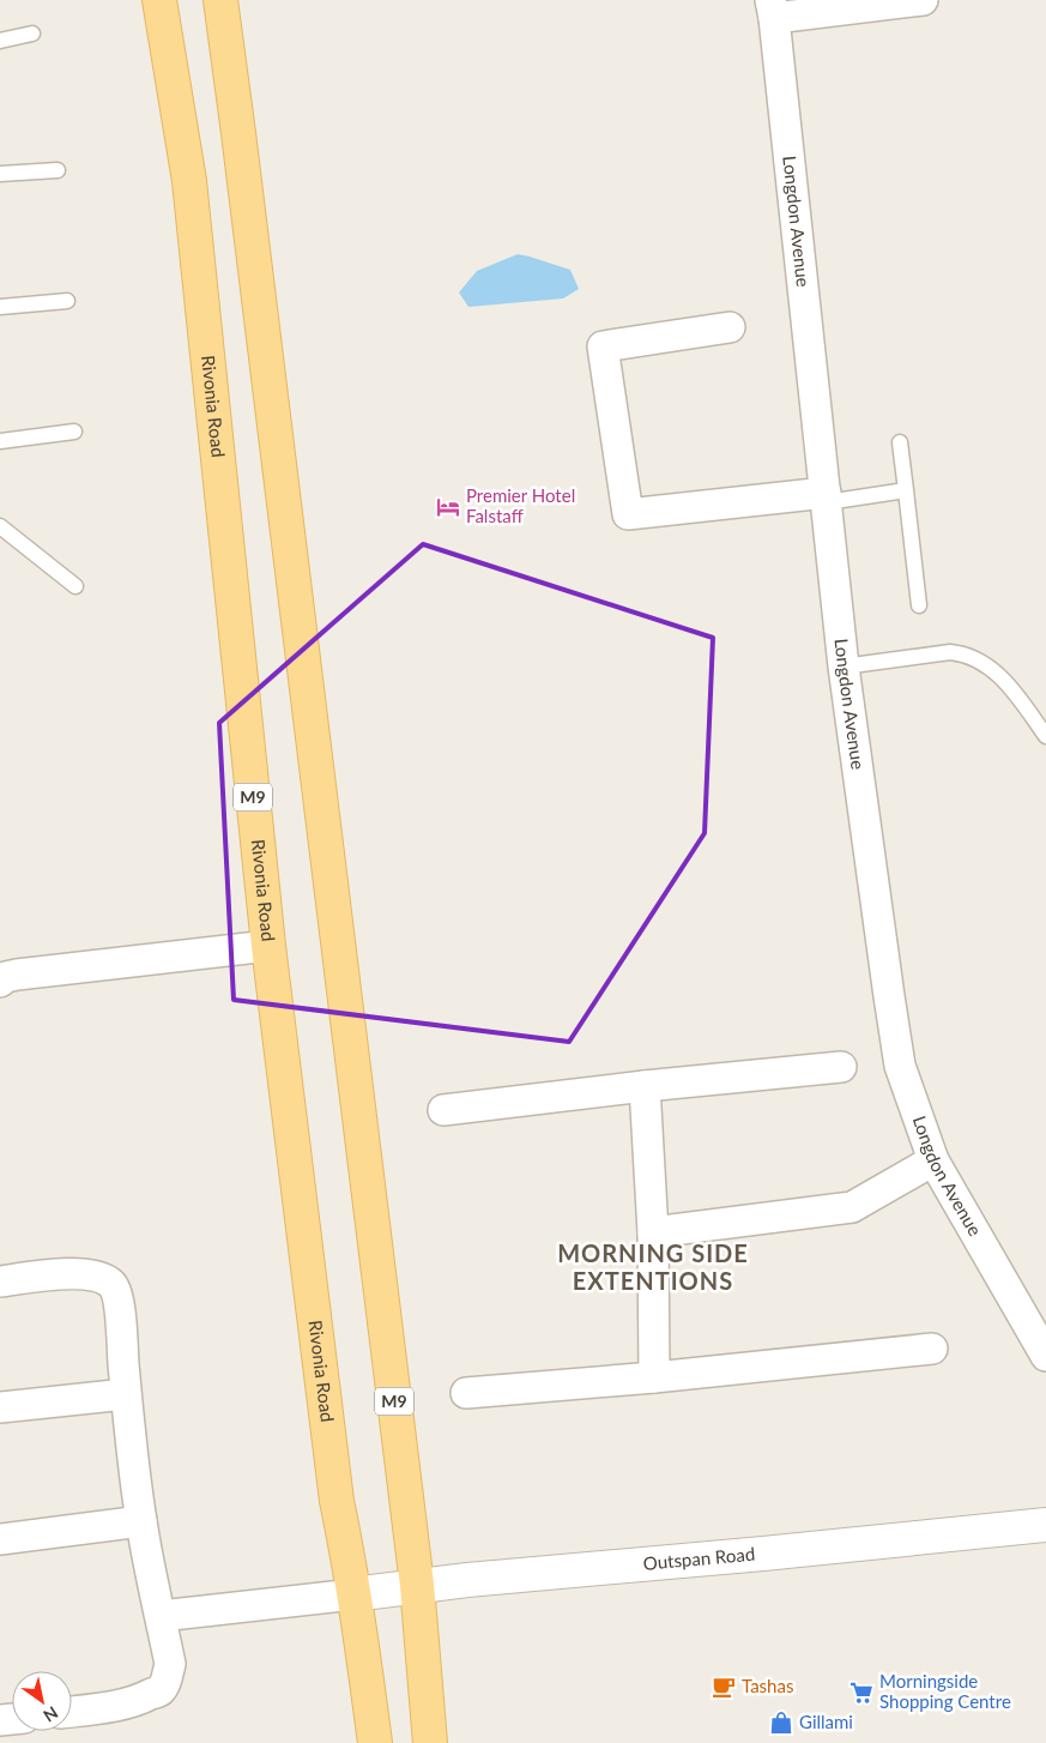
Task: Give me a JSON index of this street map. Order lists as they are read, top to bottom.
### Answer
{
  "streets": {
    "main road": ["Rivonia Road", "M9"],
    "street": ["Longdon Avenue", "Outspan Road"]
  },
  "crossings": [
    ["Rivonia Road", "Outspan Road"],
    ["M9", "Outspan Road"]
  ],
  "districts": ["MORNING SIDE EXTENTIONS"],
  "places": {
    "hotel": ["Premier Hotel Falstaff"],
    "cafe": ["Tashas"],
    "supermarket": ["Morningside Shopping Centre"],
    "shop": ["Gillami"]
  },
  "north": "bottom right"
}
